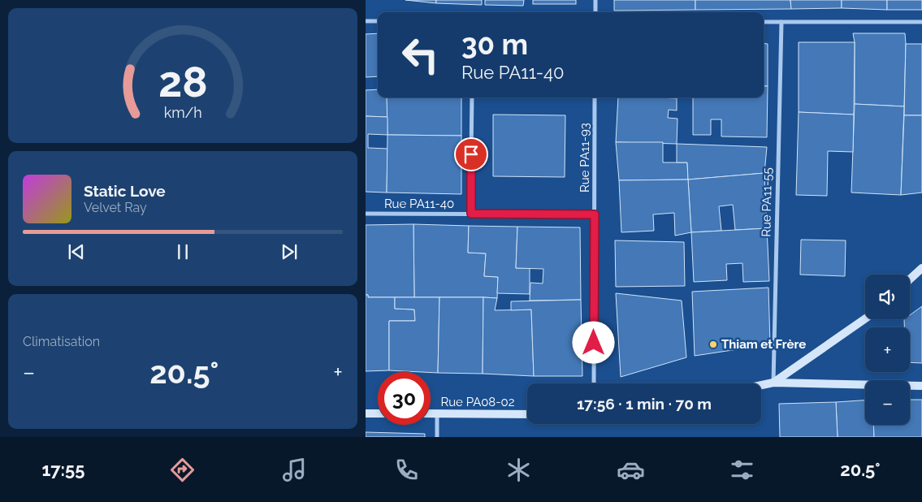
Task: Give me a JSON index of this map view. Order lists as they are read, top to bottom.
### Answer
{
  "streets": {
    "street": [
      "Rue PA11-93",
      "Rue PA11-55",
      "Rue PA11-40",
      "Rue PA08-02"
    ]
  },
  "crossings": [
    ["Rue PA11-93", "Rue PA11-40"]
  ],
  "places": ["Thiam et Frère"],
  "page": {
    "turn": ["30 m", "Rue PA11-40"],
    "song": ["Static Love", "Velvet Ray"],
    "map_buttons": ["+", "−"],
    "tile": "Climatisation",
    "heat": ["−", "20.5°", "+"],
    "limit": "30",
    "trip": "17:56 · 1 min · 70 m",
    "tabs": ["17:55", "20.5°"],
    "gauge": ["28", "km/h"]
  }
}
